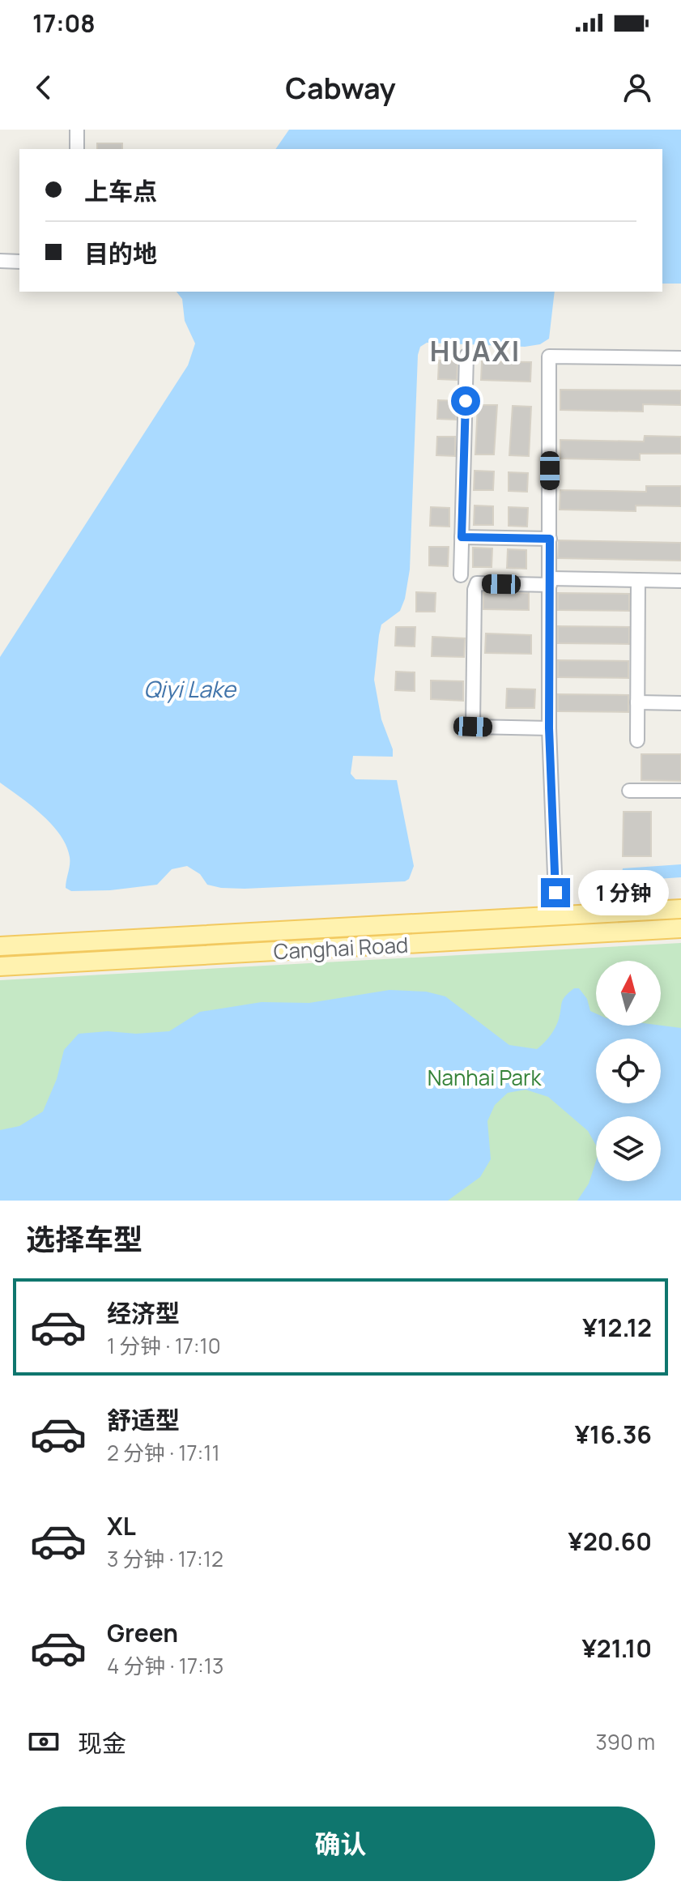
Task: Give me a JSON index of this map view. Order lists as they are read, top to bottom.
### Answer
{
  "streets": {
    "main road": ["Canghai Road"]
  },
  "districts": ["HUAXI"],
  "water": ["Qiyi Lake"],
  "parks": ["Nanhai Park"],
  "north": "top",
  "page": {
    "status": "17:08",
    "header": "Cabway",
    "banner": ["上车点", "目的地"],
    "bubble": "1 分钟",
    "heading": "选择车型",
    "list": [
      {
        "name": "经济型",
        "note": "1 分钟 · 17:10",
        "value": "¥12.12"
      },
      {
        "name": "舒适型",
        "note": "2 分钟 · 17:11",
        "value": "¥16.36"
      },
      {
        "name": "XL",
        "note": "3 分钟 · 17:12",
        "value": "¥20.60"
      },
      {
        "name": "Green",
        "note": "4 分钟 · 17:13",
        "value": "¥21.10"
      }
    ],
    "pay": ["现金", "390 m"],
    "buttons": "确认"
  }
}
